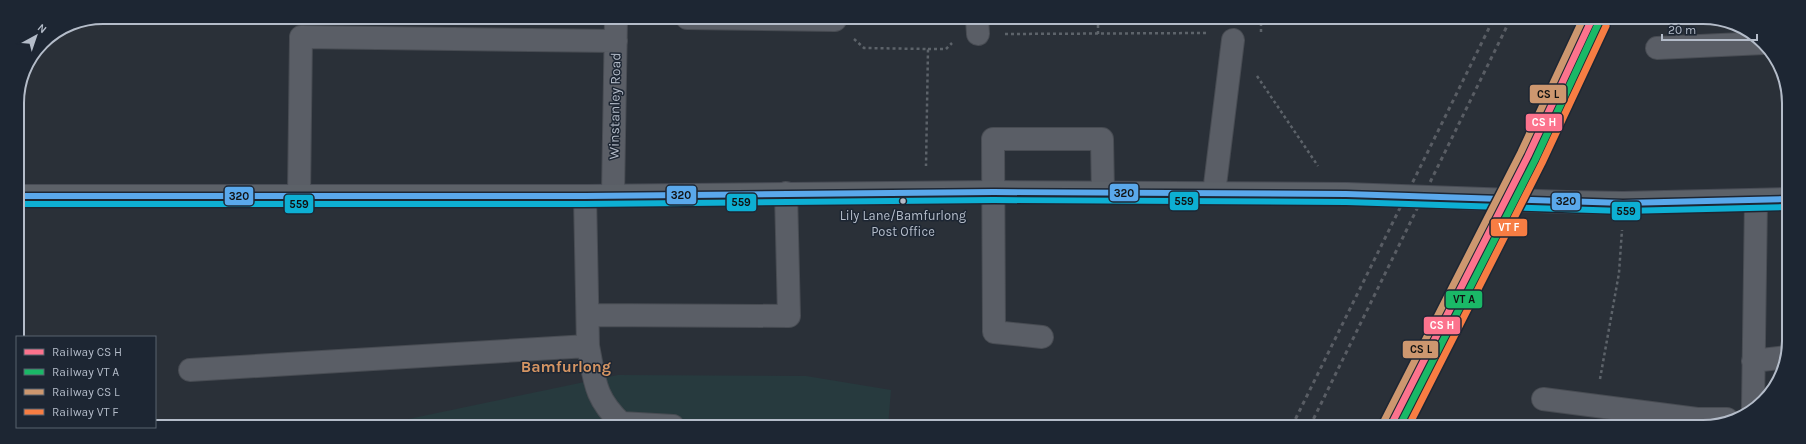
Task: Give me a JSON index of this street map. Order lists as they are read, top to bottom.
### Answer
{
  "streets": {
    "street": ["Winstanley Road"]
  },
  "districts": ["Bamfurlong"],
  "places": ["Lily Lane/Bamfurlong Post Office"],
  "lines": ["transit line 320", "transit line 559"],
  "legend": [
    "Railway CS H",
    "Railway VT A",
    "Railway CS L",
    "Railway VT F"
  ],
  "scale_bar": "20 m",
  "north": "top right"
}
